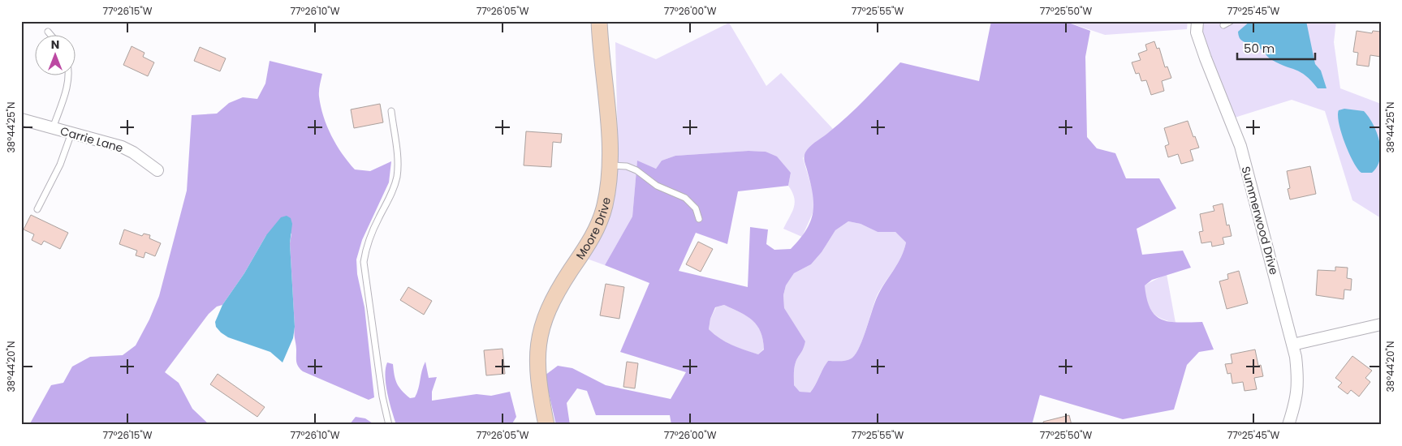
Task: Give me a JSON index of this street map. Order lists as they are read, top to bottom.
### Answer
{
  "streets": {
    "main road": ["Moore Drive"],
    "street": ["Carrie Lane", "Summerwood Drive"]
  },
  "scale_bar": "50 m",
  "north": "top",
  "coordinates": [
    "77°26'15\"W",
    "77°26'10\"W",
    "77°26'05\"W",
    "77°26'00\"W",
    "77°25'55\"W",
    "77°25'50\"W",
    "77°25'45\"W",
    "38°44'25\"N",
    "38°44'20\"N"
  ]
}
